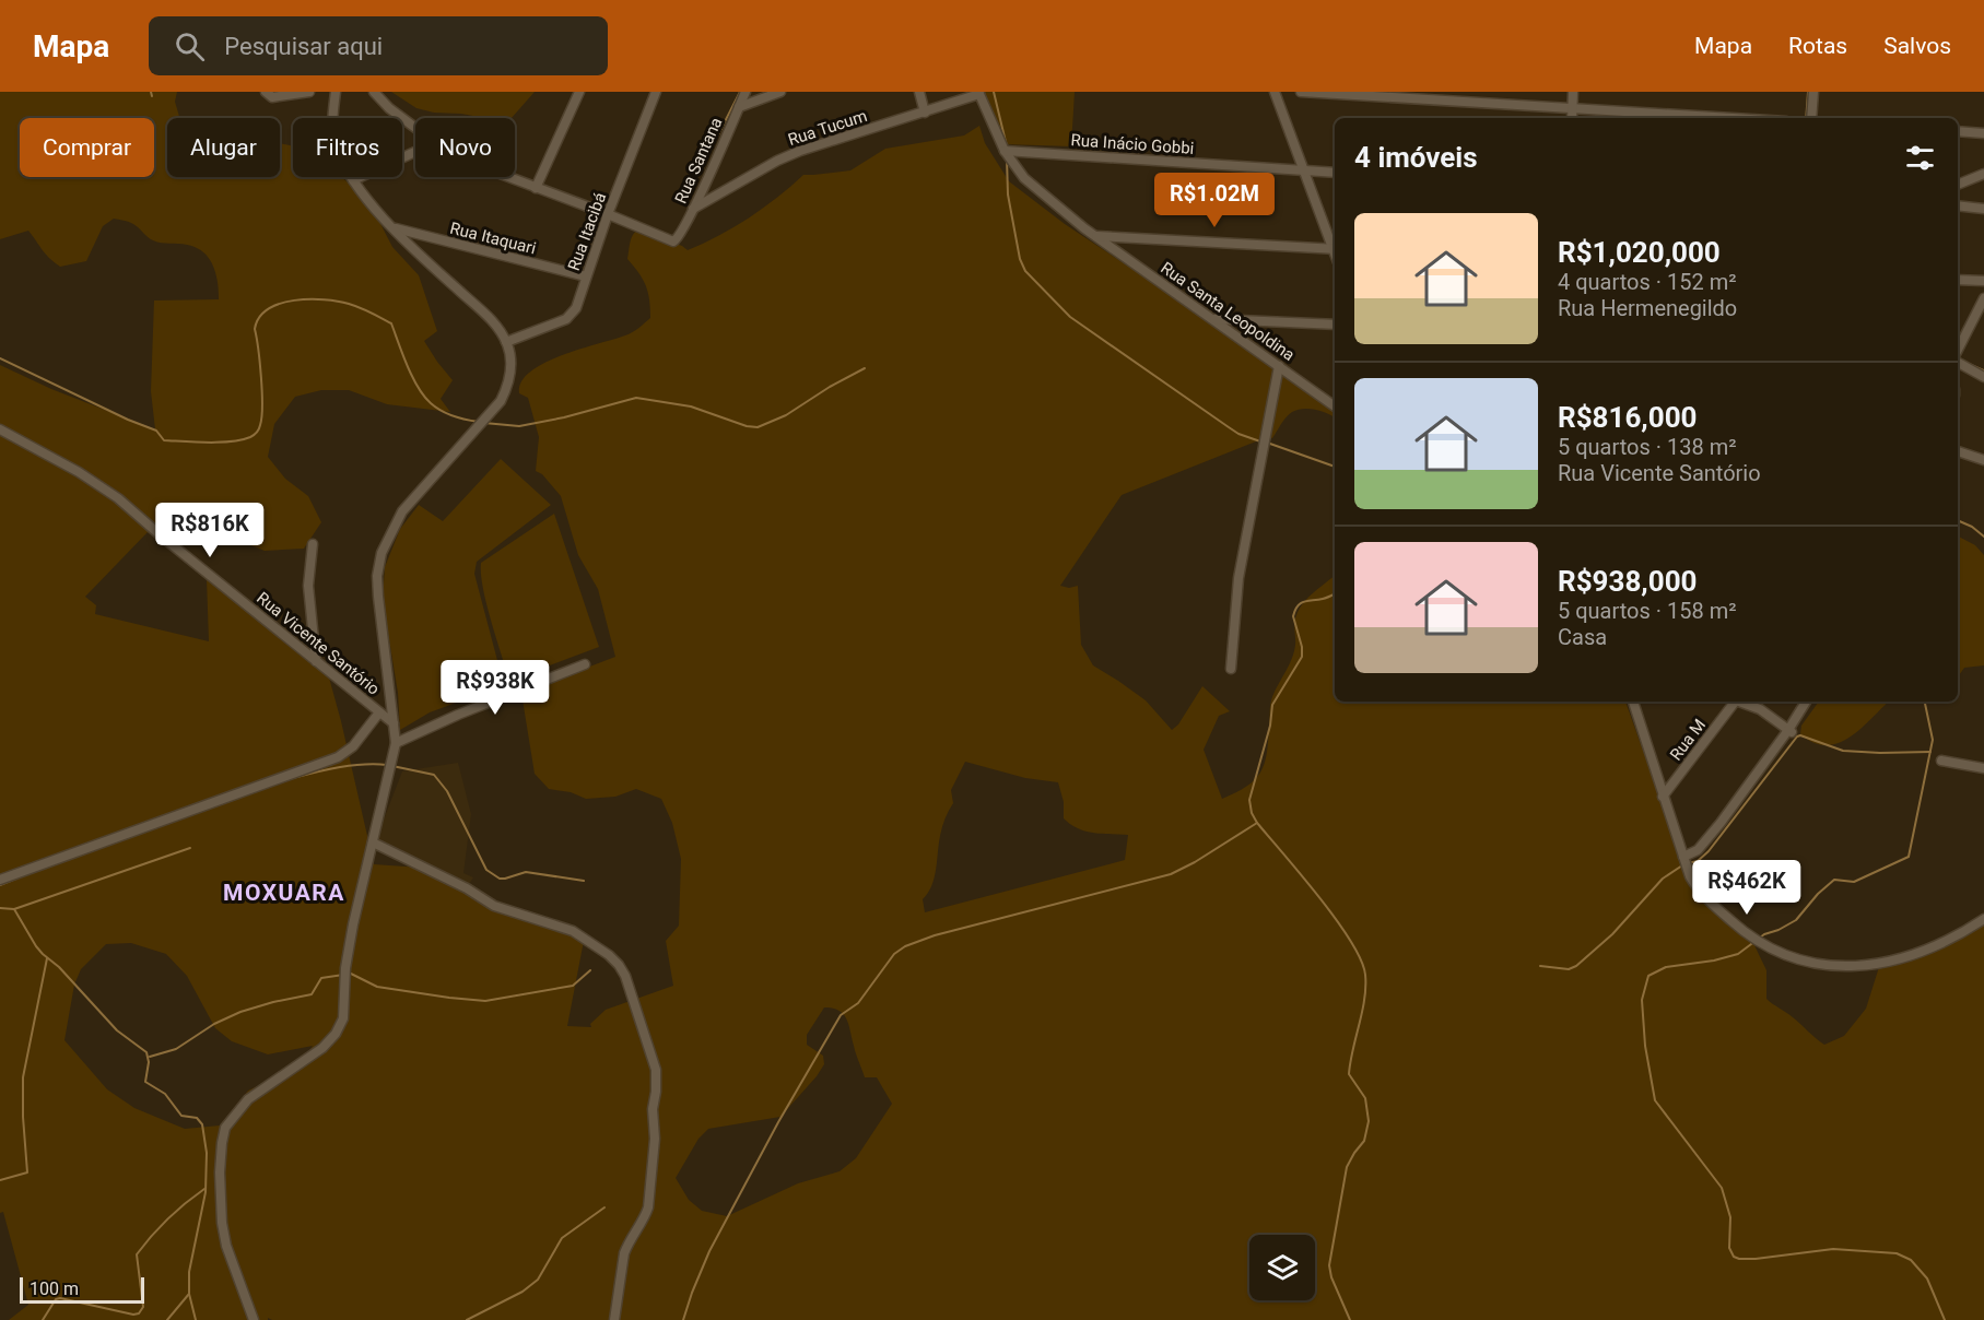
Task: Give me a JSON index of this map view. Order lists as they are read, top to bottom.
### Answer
{
  "streets": {
    "street": [
      "Rua Tucum",
      "Rua Inácio Gobbi",
      "Rua Santana",
      "Rua Itacibá",
      "Rua Itaquari",
      "Rua Santa Leopoldina",
      "Rua Vicente Santório",
      "Rua M"
    ]
  },
  "crossings": [
    ["Rua Tucum", "Rua Santana"],
    ["Rua Tucum", "Rua Santa Leopoldina"],
    ["Rua Inácio Gobbi", "Rua Santa Leopoldina"],
    ["Rua Santana", "Rua Itacibá"],
    ["Rua Itacibá", "Rua Itaquari"]
  ],
  "districts": ["MOXUARA"],
  "scale_bar": "100 m",
  "page": {
    "header": "Mapa",
    "search": "Pesquisar aqui",
    "nav": ["Mapa", "Rotas", "Salvos"],
    "chip": [
      "Comprar",
      "Alugar",
      "Filtros",
      "Novo"
    ],
    "heading": "4 imóveis",
    "price": [
      "R$1.02M",
      "R$816K",
      "R$938K",
      "R$462K"
    ],
    "list": [
      {
        "name": "R$1,020,000",
        "note": "4 quartos · 152 m² · Rua Hermenegildo"
      },
      {
        "name": "R$816,000",
        "note": "5 quartos · 138 m² · Rua Vicente Santório"
      },
      {
        "name": "R$938,000",
        "note": "5 quartos · 158 m² · Casa"
      }
    ],
    "scale": "100 m"
  }
}
